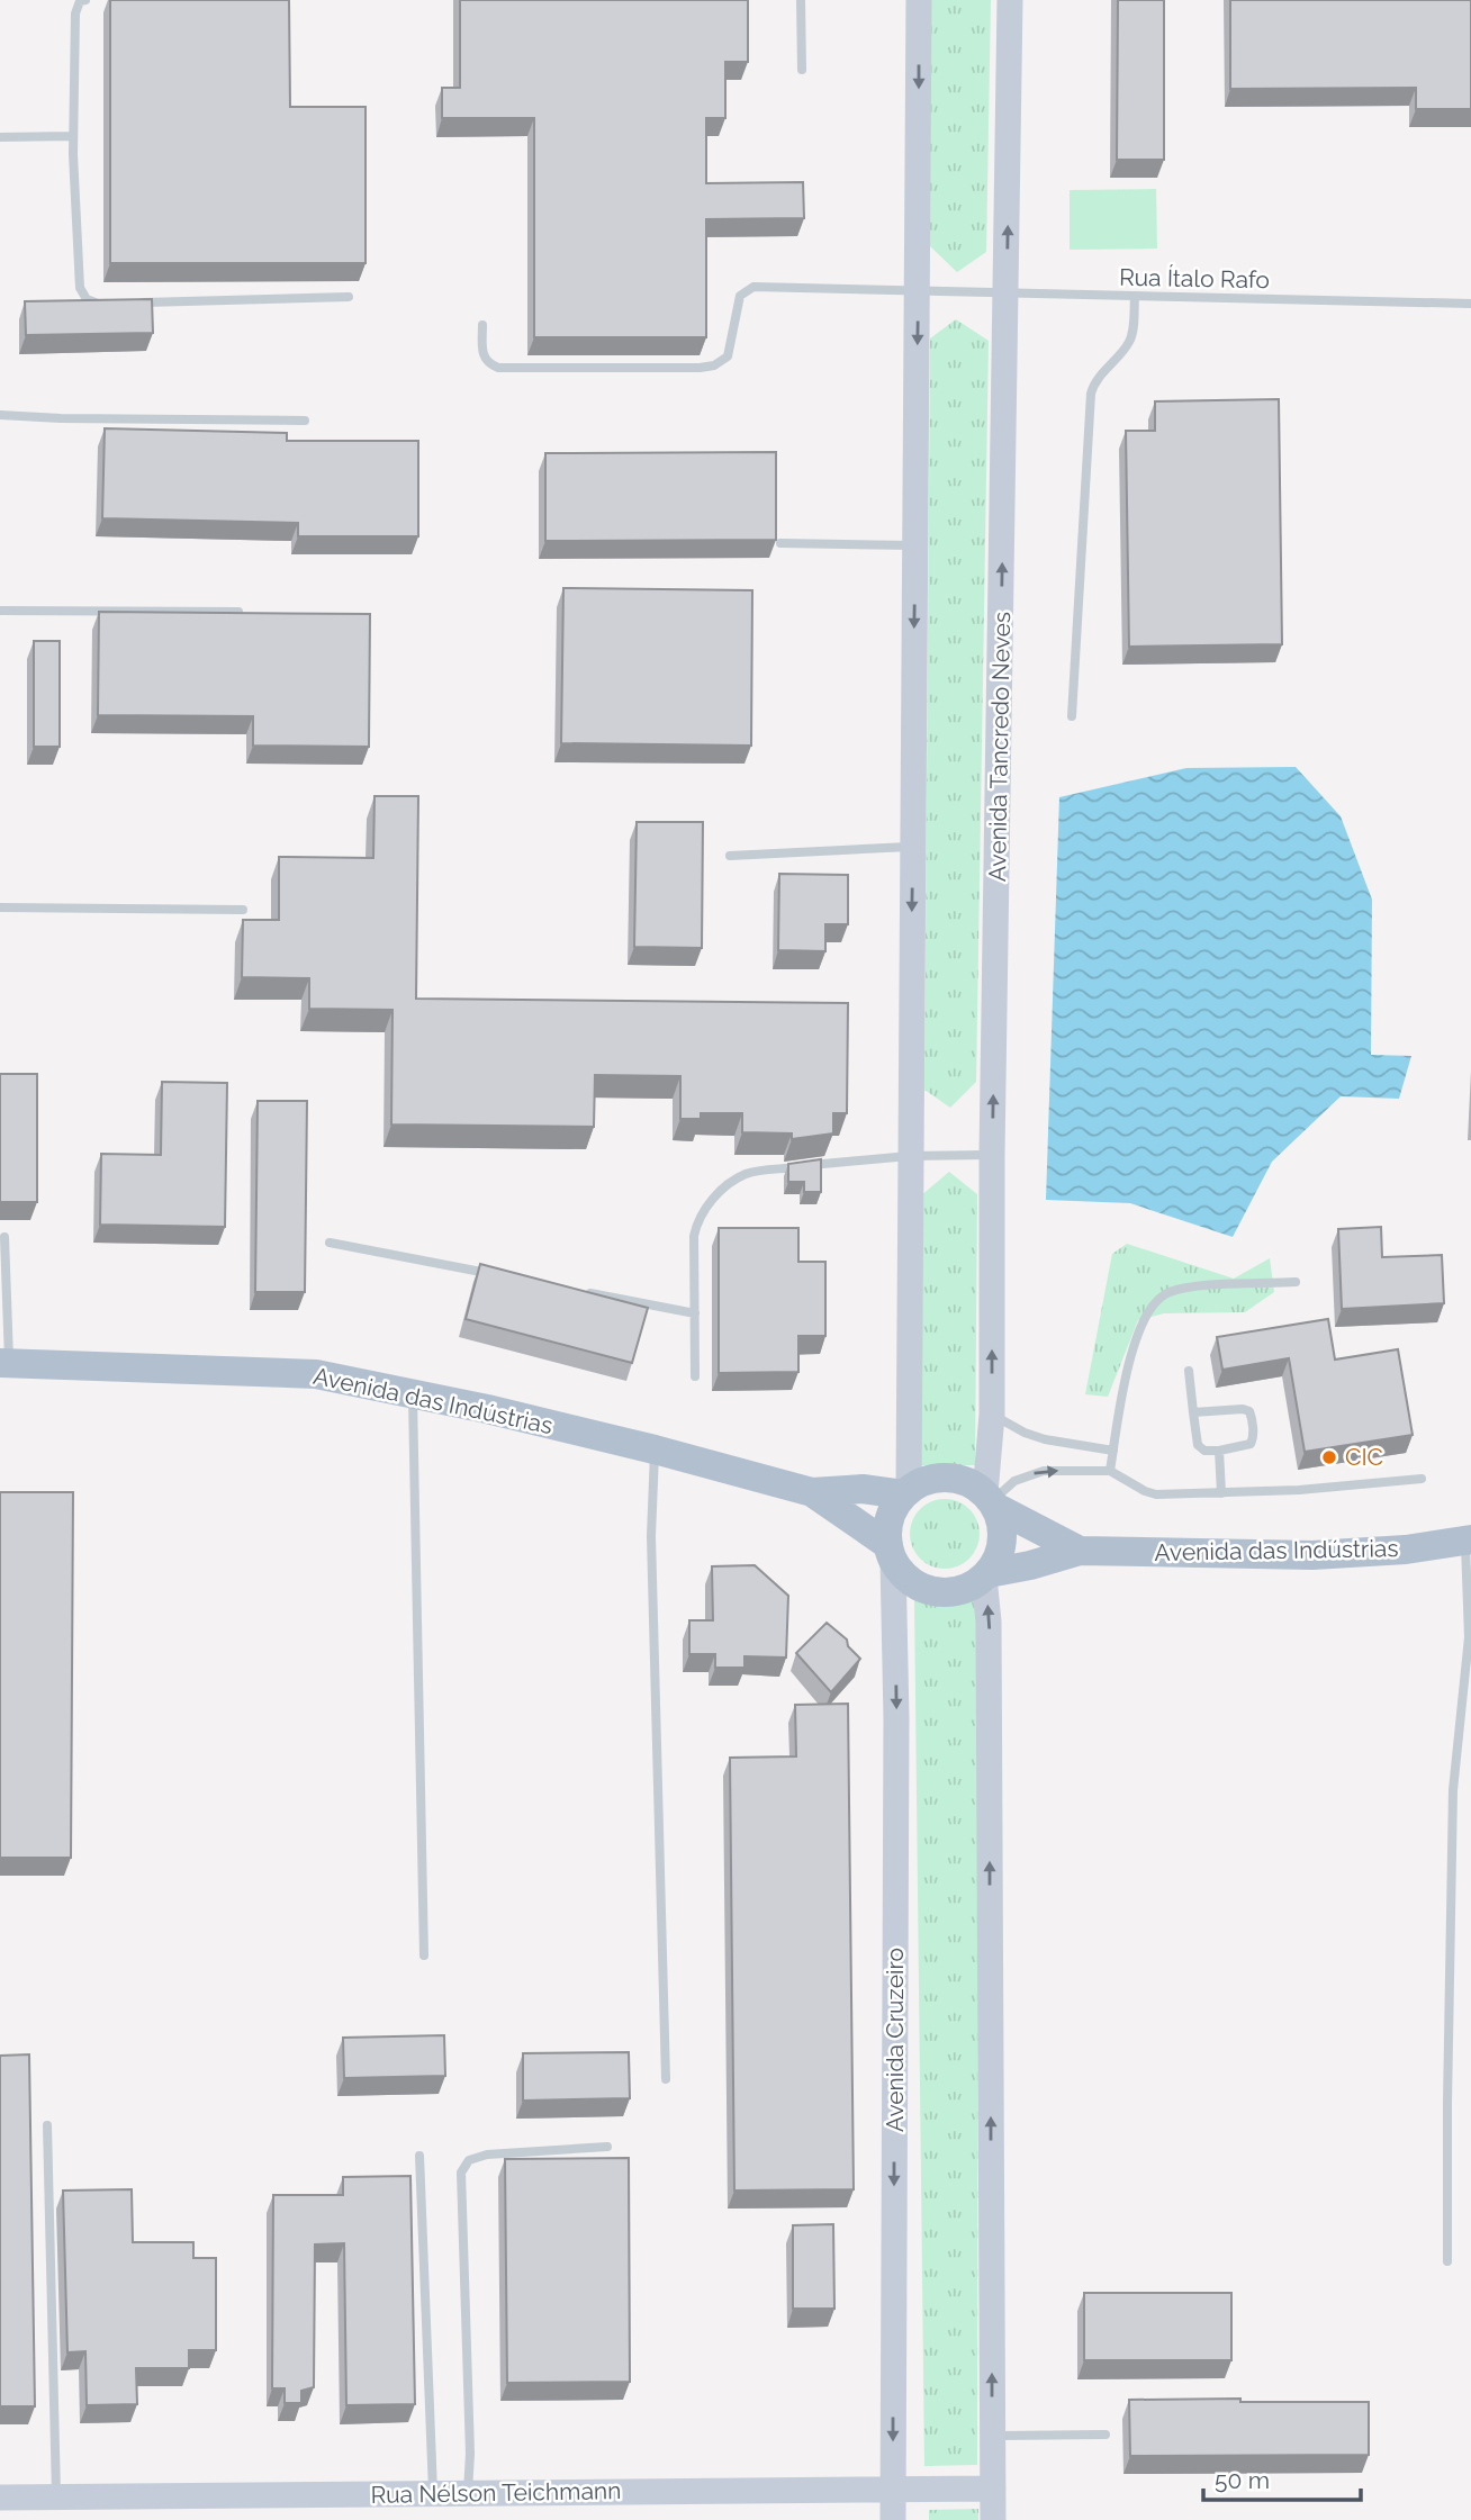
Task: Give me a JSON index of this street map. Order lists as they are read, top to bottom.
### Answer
{
  "streets": {
    "main road": [
      "Avenida Tancredo Neves",
      "Avenida das Indústrias",
      "Avenida Cruzeiro",
      "Rua Nélson Teichmann"
    ],
    "lane": ["Rua Ítalo Rafo"]
  },
  "crossings": [
    ["Rua Ítalo Rafo", "Avenida Tancredo Neves"],
    ["Avenida Tancredo Neves", "Avenida Cruzeiro"],
    ["Avenida Cruzeiro", "Rua Nélson Teichmann"]
  ],
  "places": ["CIC"],
  "scale_bar": "50 m"
}
